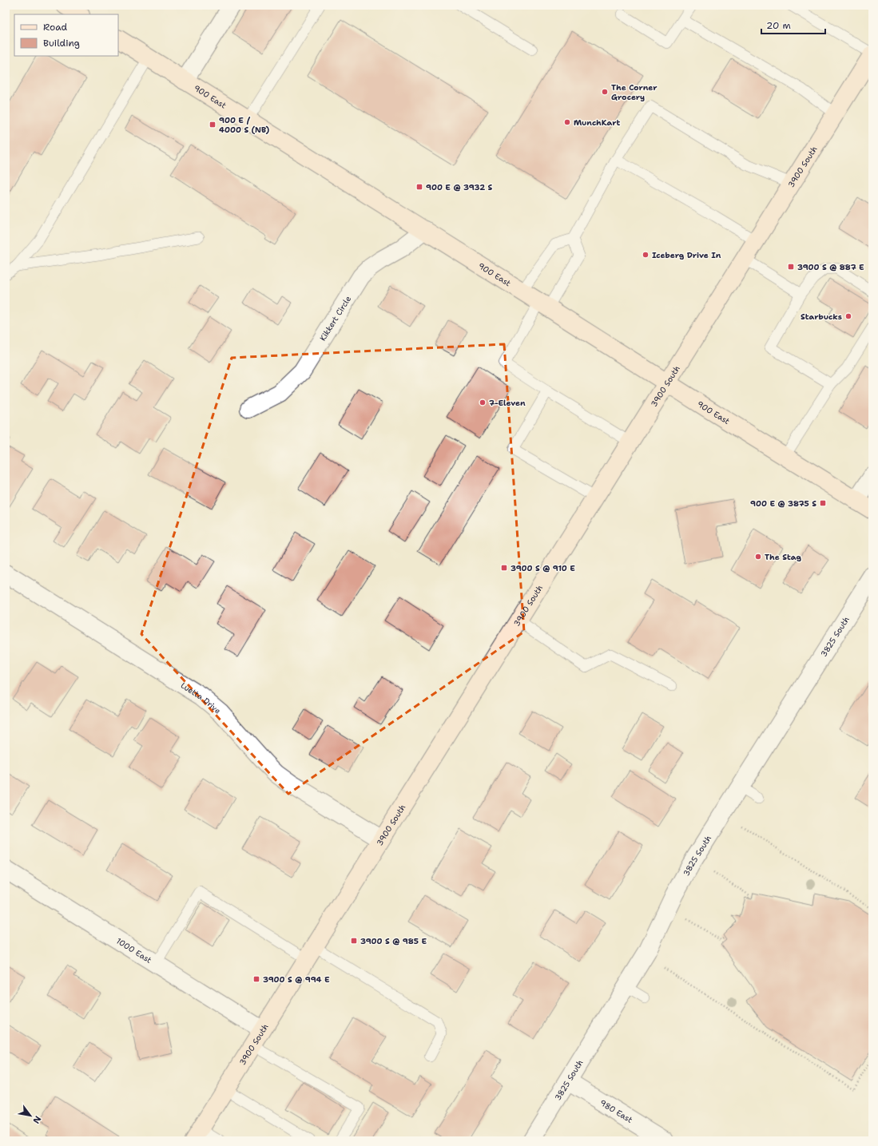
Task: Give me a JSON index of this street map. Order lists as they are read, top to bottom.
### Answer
{
  "streets": {
    "main road": ["900 East", "3900 South"],
    "street": [
      "Kikkert Circle",
      "3825 South",
      "Luetta Drive",
      "1000 East",
      "980 East"
    ]
  },
  "crossings": [
    ["900 East", "3900 South"],
    ["900 East", "Kikkert Circle"],
    ["3900 South", "Luetta Drive"],
    ["3900 South", "1000 East"],
    ["3825 South", "980 East"]
  ],
  "places": {
    "other": [
      "The Corner Grocery",
      "MunchKart",
      "Iceberg Drive In",
      "Starbucks",
      "7-Eleven",
      "The Stag"
    ],
    "transit": [
      "900 E / 4000 S (NB)",
      "900 E @ 3932 S",
      "3900 S @ 887 E",
      "900 E @ 3875 S",
      "3900 S @ 910 E",
      "3900 S @ 985 E",
      "3900 S @ 994 E"
    ]
  },
  "legend": ["Road", "Building"],
  "scale_bar": "20 m",
  "north": "bottom right"
}
